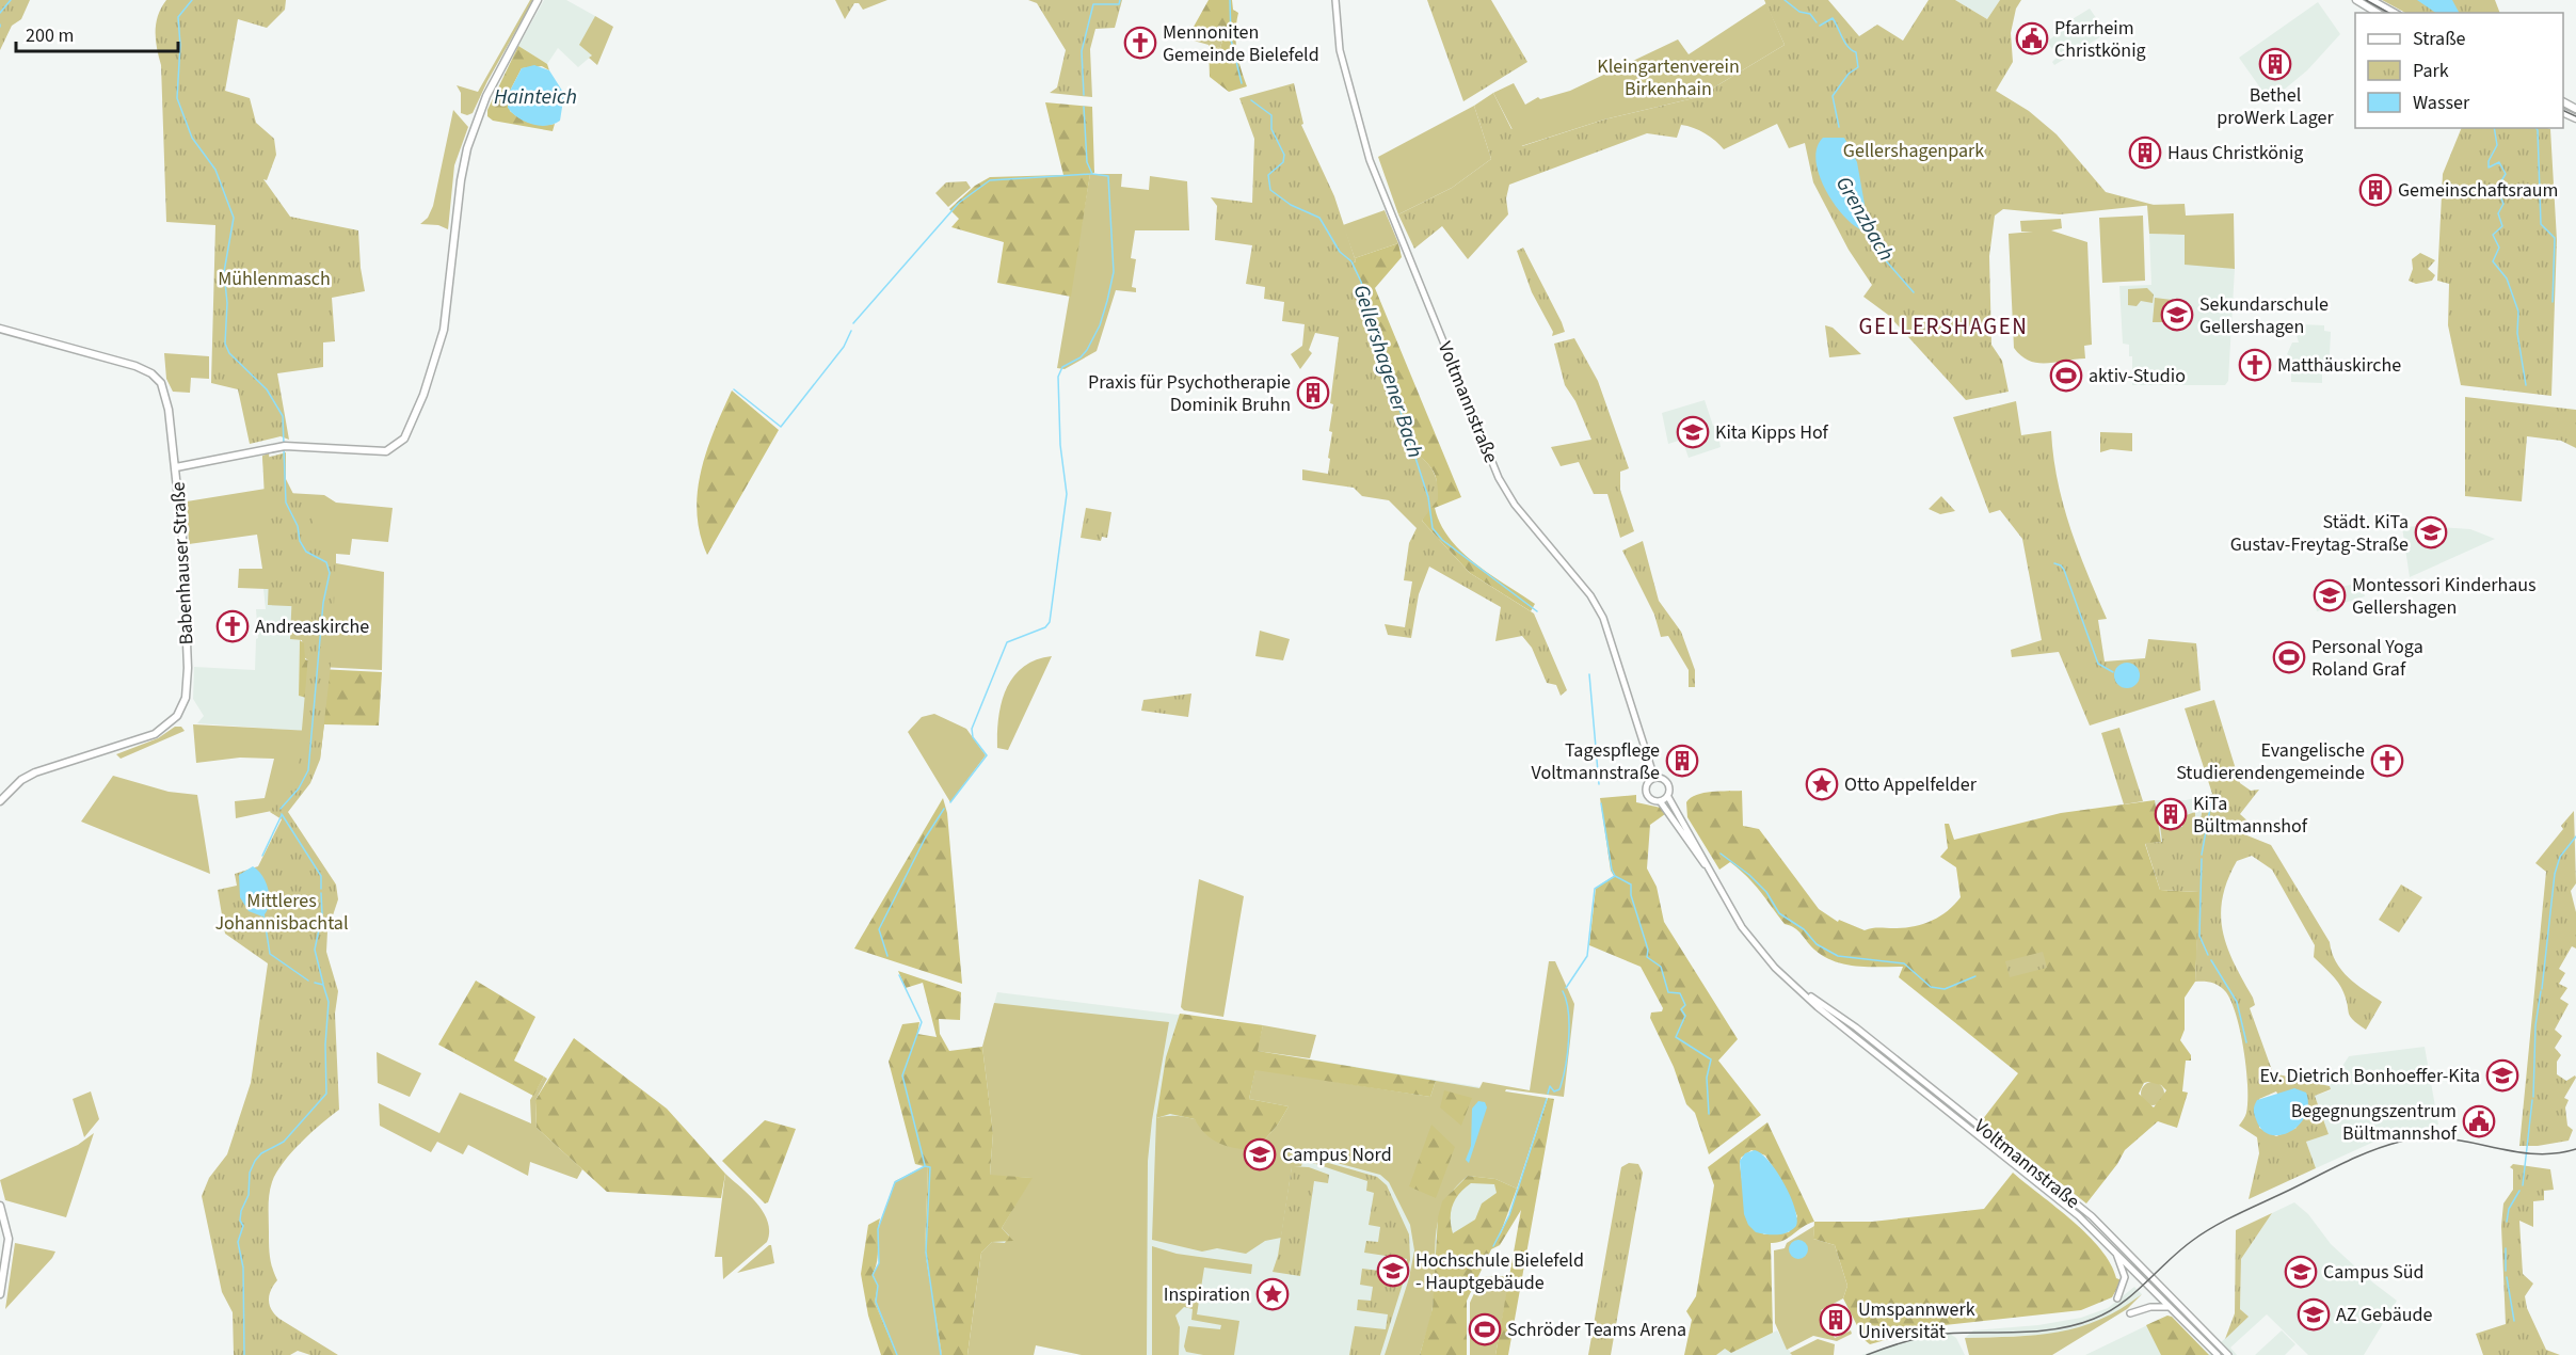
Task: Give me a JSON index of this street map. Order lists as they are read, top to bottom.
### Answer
{
  "streets": {
    "main road": ["Babenhauser Straße"],
    "street": ["Voltmannstraße"]
  },
  "districts": ["GELLERSHAGEN"],
  "water": ["Hainteich", "Grenzbach", "Gellershagener Bach"],
  "parks": [
    "Kleingartenverein Birkenhain",
    "Gellershagenpark",
    "Mühlenmasch",
    "Mittleres Johannisbachtal"
  ],
  "places": {
    "public building": ["Pfarrheim Christkönig", "Begegnungszentrum Bültmannshof"],
    "church": [
      "Mennoniten Gemeinde Bielefeld",
      "Matthäuskirche",
      "Andreaskirche",
      "Evangelische Studierendengemeinde"
    ],
    "building": [
      "Bethel proWerk Lager",
      "Haus Christkönig",
      "Gemeinschaftsraum",
      "Praxis für Psychotherapie Dominik Bruhn",
      "Tagespflege Voltmannstraße",
      "KiTa Bültmannshof",
      "Umspannwerk Universität"
    ],
    "school or university": [
      "Sekundarschule Gellershagen",
      "Kita Kipps Hof",
      "Städt. KiTa Gustav-Freytag-Straße",
      "Montessori Kinderhaus Gellershagen",
      "Ev. Dietrich Bonhoeffer-Kita",
      "Campus Nord",
      "Hochschule Bielefeld - Hauptgebäude",
      "Campus Süd",
      "AZ Gebäude"
    ],
    "sports": ["aktiv-Studio", "Personal Yoga Roland Graf", "Schröder Teams Arena"],
    "place": ["Otto Appelfelder", "Inspiration"]
  },
  "legend": ["Straße", "Park", "Wasser"],
  "scale_bar": "200 m"
}
